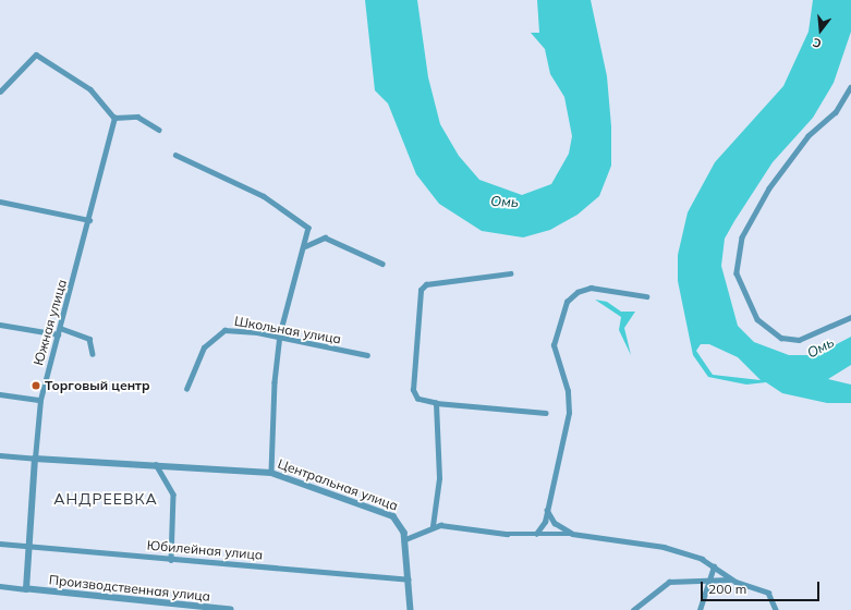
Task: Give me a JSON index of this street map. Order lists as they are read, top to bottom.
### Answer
{
  "streets": {
    "street": [
      "Южная улица",
      "Школьная улица",
      "Центральная улица",
      "Юбилейная улица",
      "Производственная улица"
    ]
  },
  "crossings": [
    ["Южная улица", "Центральная улица"],
    ["Южная улица", "Юбилейная улица"],
    ["Южная улица", "Производственная улица"],
    ["Центральная улица", "Юбилейная улица"]
  ],
  "districts": ["АНДРЕЕВКА"],
  "water": ["Омь"],
  "places": ["Торговый центр"],
  "scale_bar": "200 m",
  "north": "bottom"
}
